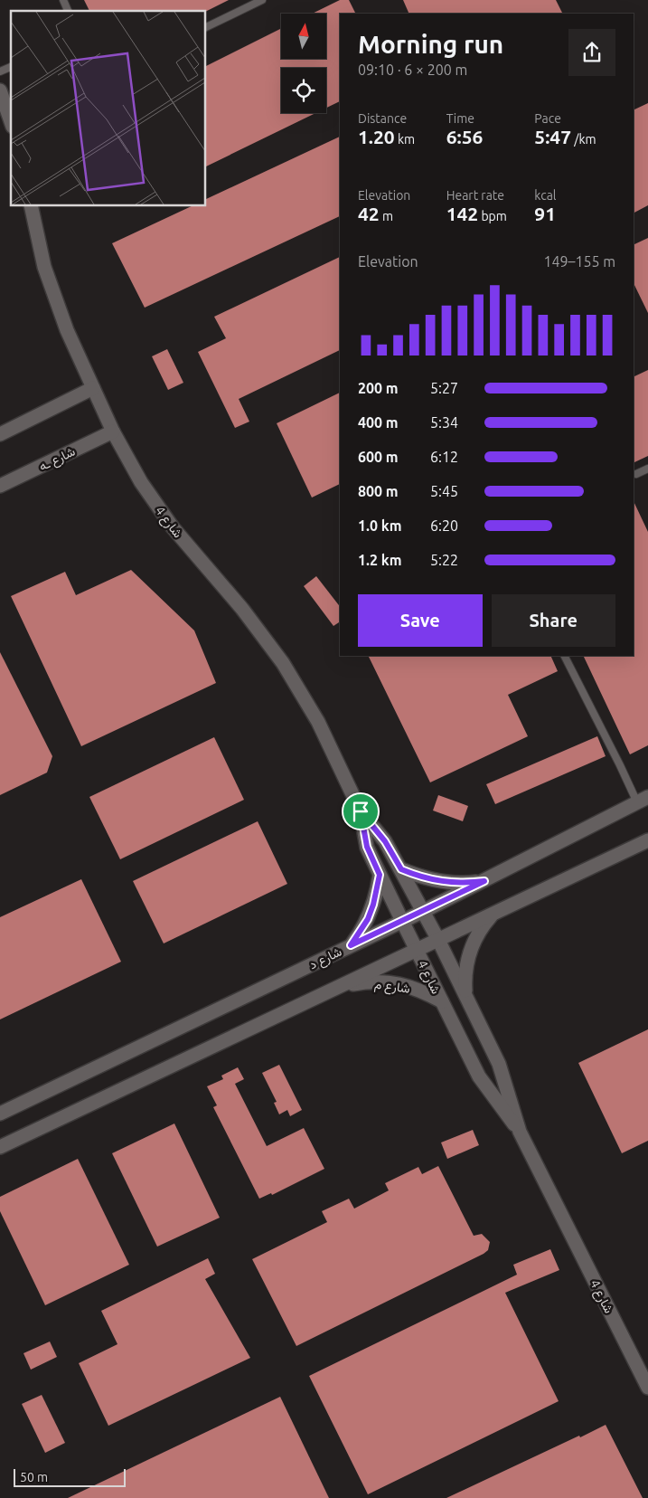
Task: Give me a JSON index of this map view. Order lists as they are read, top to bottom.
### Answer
{
  "streets": {
    "street": [
      "شارع ـه",
      "شارع 4",
      "شارع د",
      "شارع م"
    ]
  },
  "crossings": [
    ["شارع ـه", "شارع 4"],
    ["شارع 4", "شارع د"],
    ["شارع 4", "شارع م"]
  ],
  "scale_bar": "50 m",
  "north": "top",
  "page": {
    "heading": ["Morning run", "09:10 · 6 × 200 m"],
    "stats": [
      ["Distance", "1.20 km"],
      ["Time", "6:56"],
      ["Pace", "5:47 /km"],
      ["Elevation", "42 m"],
      ["Heart rate", "142 bpm"],
      ["kcal", "91"]
    ],
    "chart": ["Elevation", "149–155 m"],
    "list": [
      {
        "name": "200 m",
        "note": "5:27"
      },
      {
        "name": "400 m",
        "note": "5:34"
      },
      {
        "name": "600 m",
        "note": "6:12"
      },
      {
        "name": "800 m",
        "note": "5:45"
      },
      {
        "name": "1.0 km",
        "note": "6:20"
      },
      {
        "name": "1.2 km",
        "note": "5:22"
      }
    ],
    "buttons": ["Save", "Share"],
    "scale": "50 m"
  }
}
